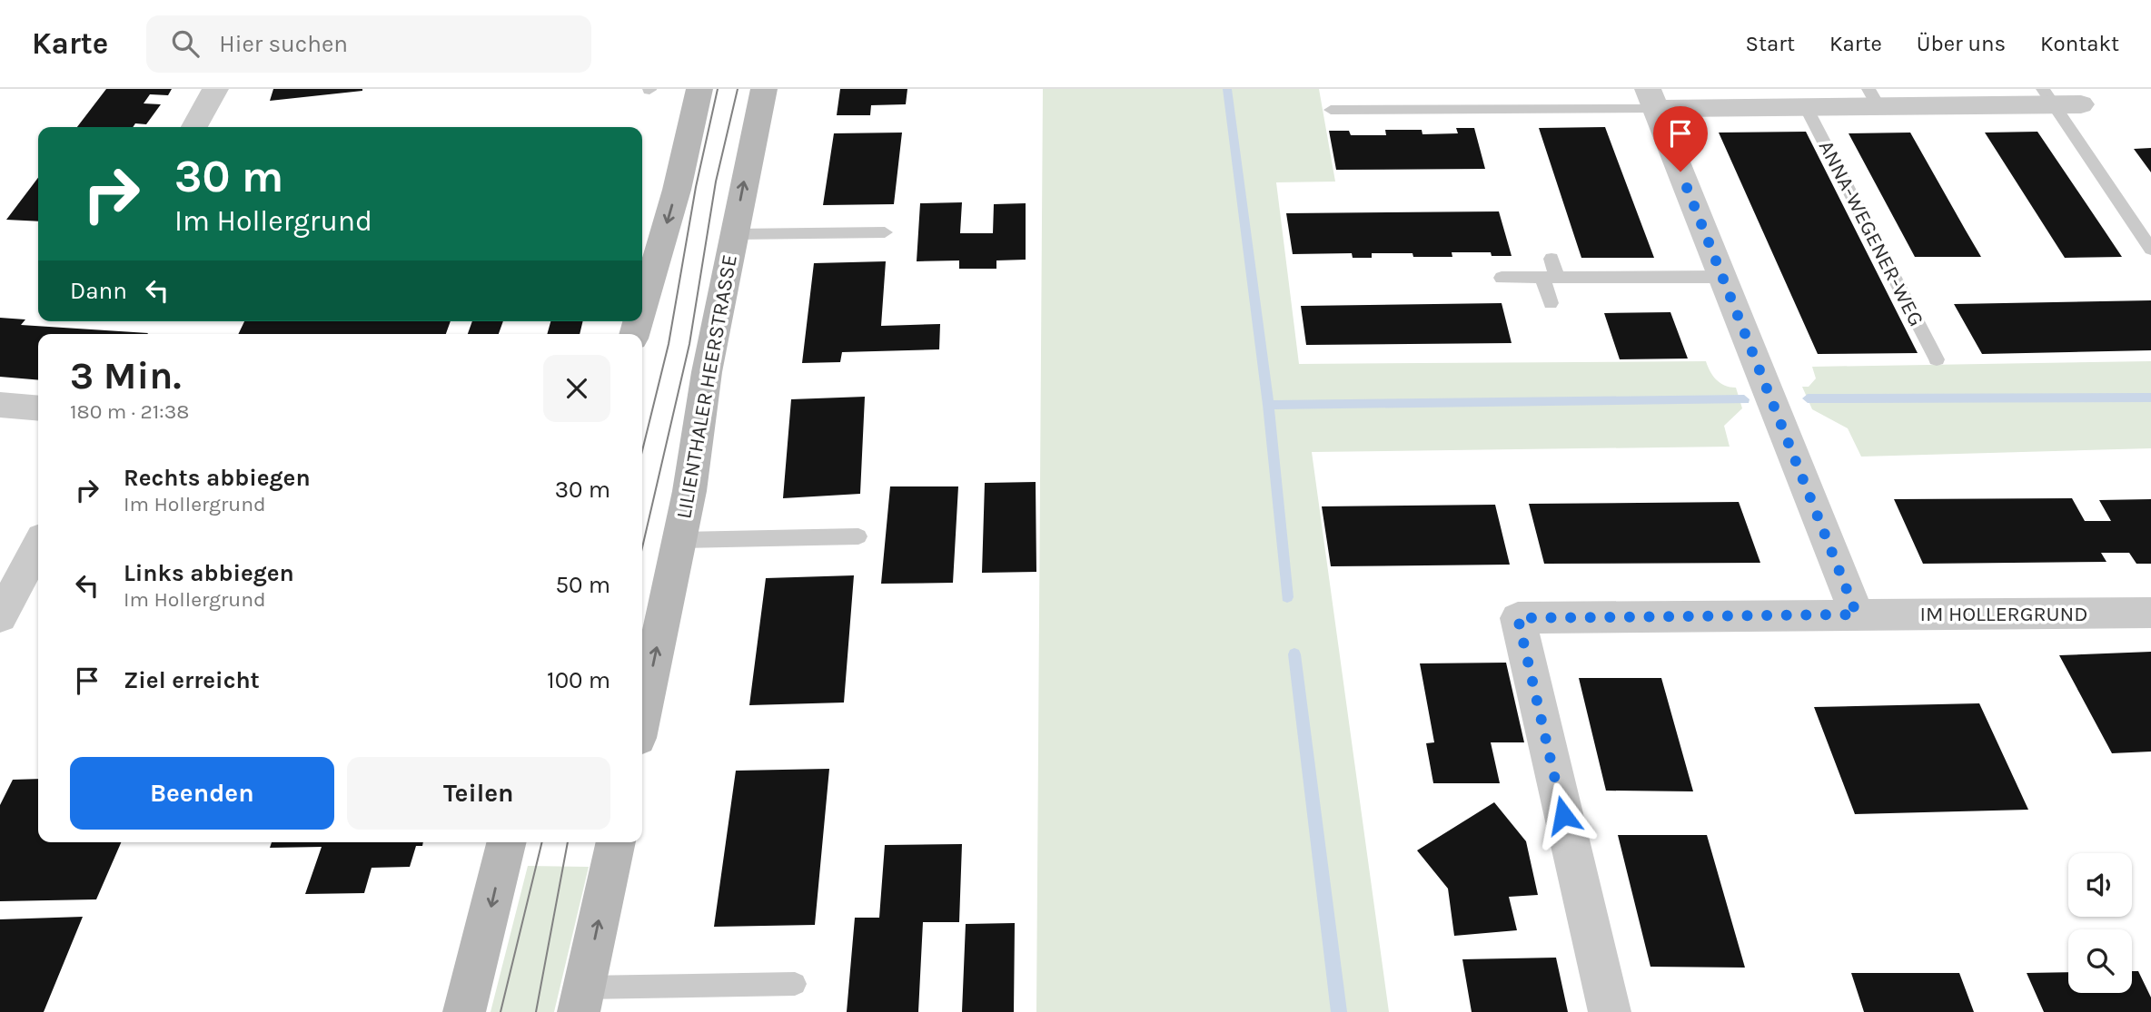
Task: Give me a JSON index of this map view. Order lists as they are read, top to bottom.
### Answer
{
  "streets": {
    "main road": ["LILIENTHALER HEERSTRASSE"],
    "street": ["ANNA-WEGENER-WEG", "IM HOLLERGRUND"]
  },
  "page": {
    "header": "Karte",
    "search": "Hier suchen",
    "nav": [
      "Start",
      "Karte",
      "Über uns",
      "Kontakt"
    ],
    "turn": ["30 m", "Im Hollergrund"],
    "then": "Dann",
    "heading": ["3 Min.", "180 m · 21:38"],
    "list": [
      {
        "name": "Rechts abbiegen",
        "note": "Im Hollergrund",
        "value": "30 m"
      },
      {
        "name": "Links abbiegen",
        "note": "Im Hollergrund",
        "value": "50 m"
      },
      {
        "name": "Ziel erreicht",
        "value": "100 m"
      }
    ],
    "buttons": ["Beenden", "Teilen"]
  }
}
